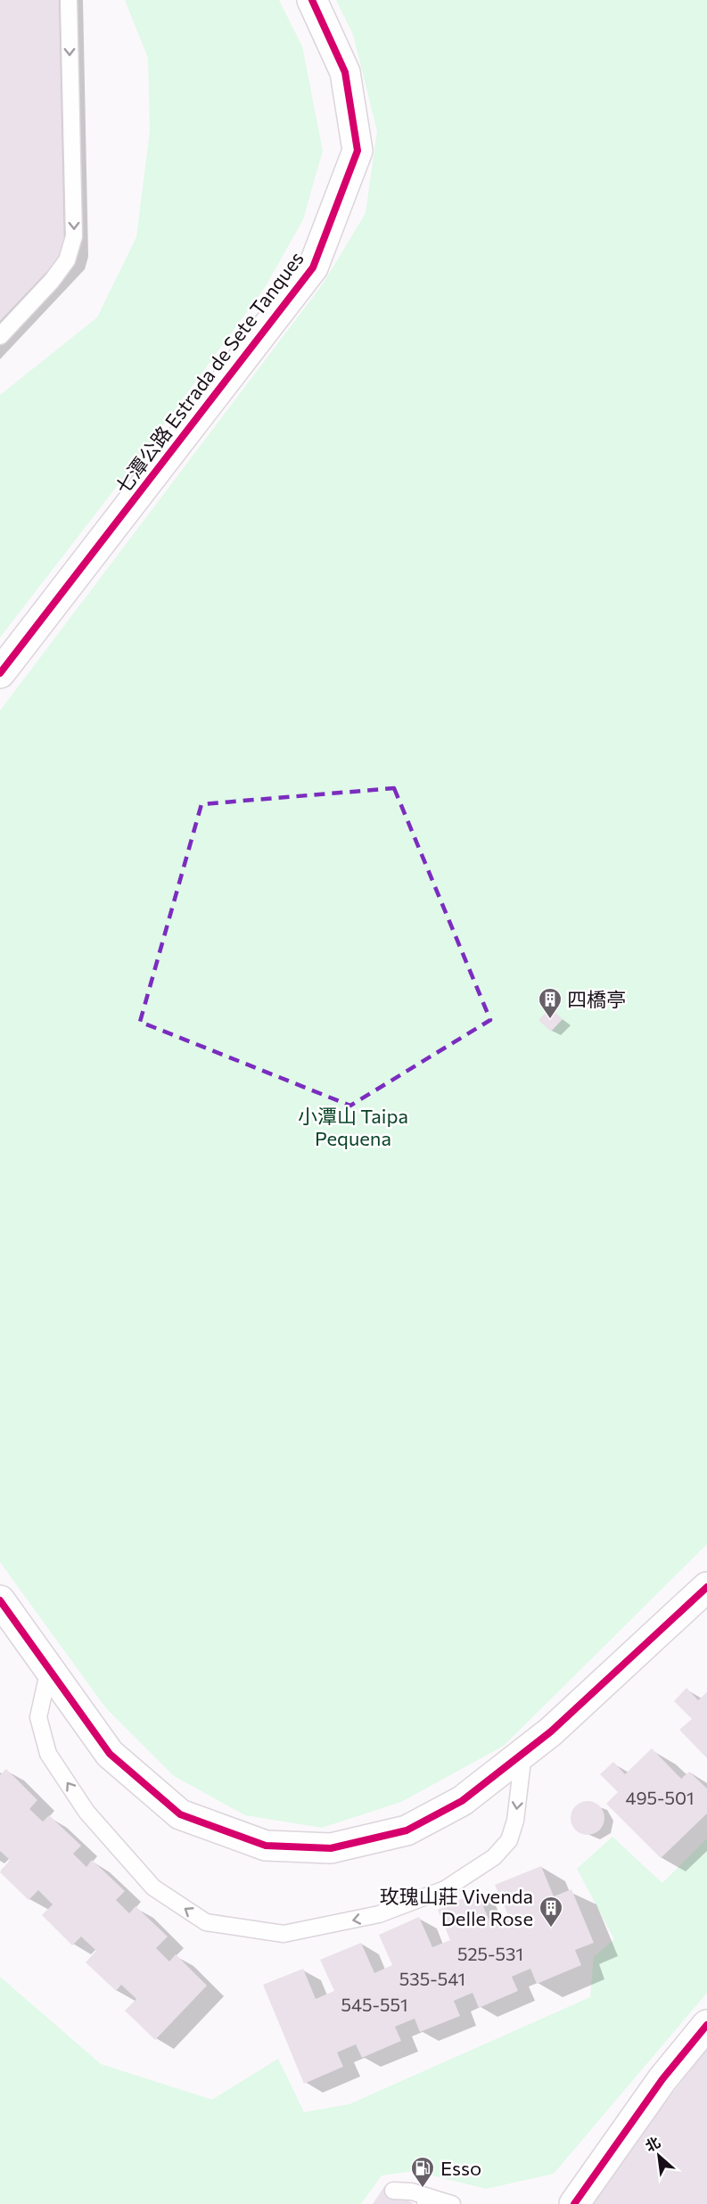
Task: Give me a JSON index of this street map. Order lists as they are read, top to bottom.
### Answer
{
  "streets": {
    "street": ["七潭公路 Estrada de Sete Tanques"]
  },
  "parks": ["小潭山 Taipa Pequena"],
  "places": {
    "building": ["四橋亭", "玫瑰山莊 Vivenda Delle Rose"],
    "fuel station": ["Esso"]
  },
  "house_numbers": [
    "495-501",
    "525-531",
    "535-541",
    "545-551"
  ],
  "north": "top left"
}
